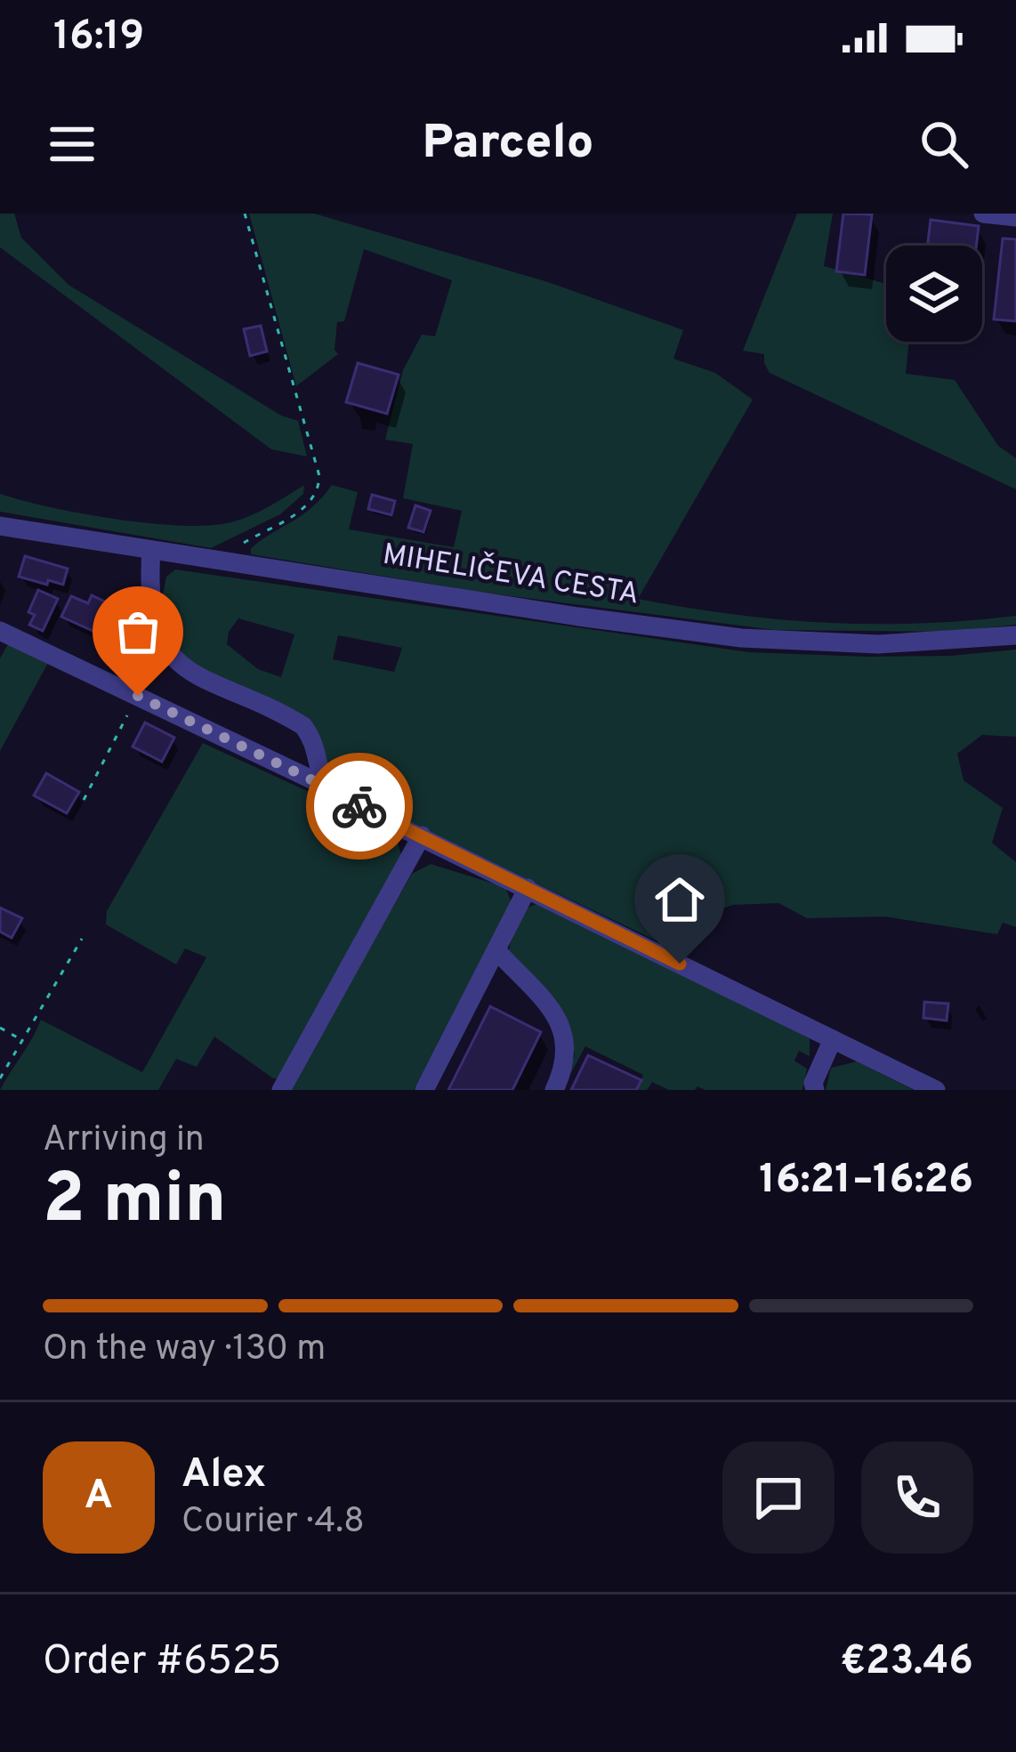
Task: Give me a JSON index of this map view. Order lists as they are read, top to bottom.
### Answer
{
  "streets": {
    "street": ["MIHELIČEVA CESTA"]
  },
  "page": {
    "status": "16:19",
    "header": "Parcelo",
    "heading": ["2 min", "Arriving in", "16:21–16:26"],
    "panel": [
      "Alex",
      "Courier · 4.8",
      "Order #6525",
      "€23.46"
    ],
    "bar": "On the way · 130 m",
    "round": "A"
  }
}
